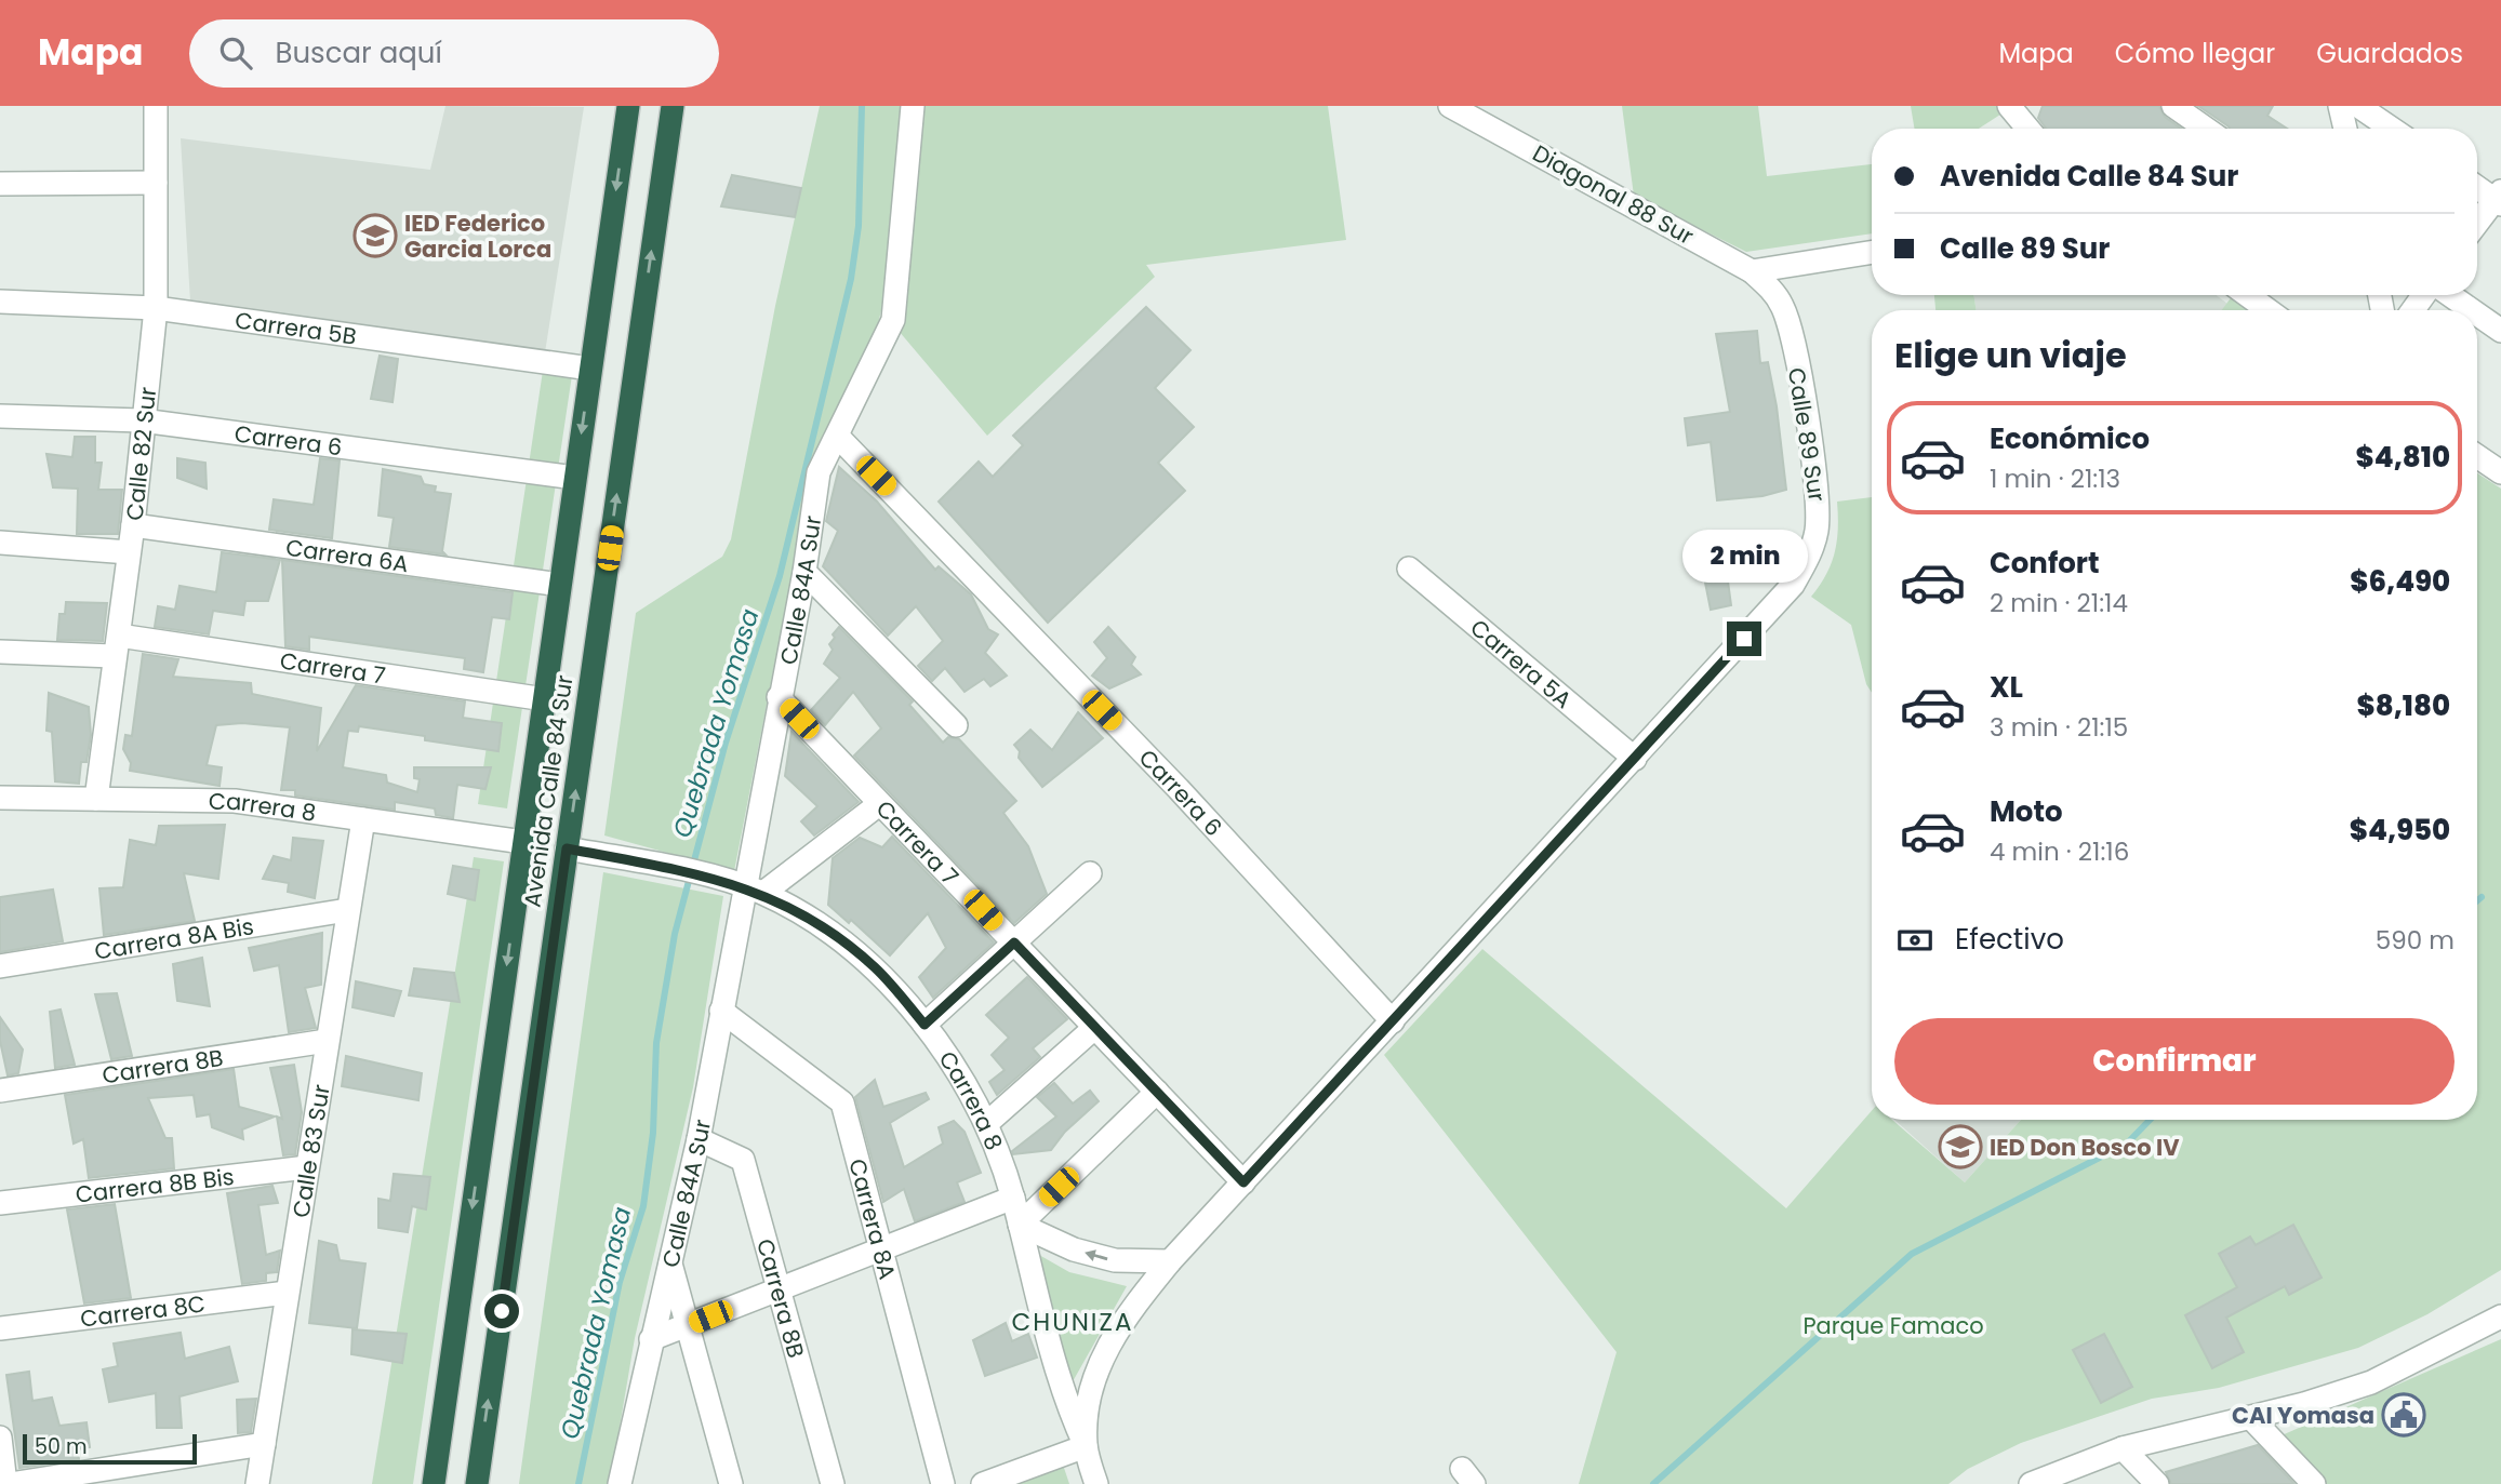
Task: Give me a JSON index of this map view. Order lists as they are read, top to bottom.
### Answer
{
  "streets": {
    "highway": ["Avenida Calle 84 Sur"],
    "street": [
      "Diagonal 88 Sur",
      "Carrera 5B",
      "Calle 89 Sur",
      "Carrera 6",
      "Calle 82 Sur",
      "Carrera 6A",
      "Calle 84A Sur",
      "Carrera 5A",
      "Carrera 7",
      "Carrera 8",
      "Carrera 8A Bis",
      "Carrera 8B",
      "Calle 83 Sur",
      "Carrera 8B Bis",
      "Carrera 8A",
      "Carrera 8C"
    ]
  },
  "crossings": [
    ["Diagonal 88 Sur", "Calle 89 Sur"],
    ["Carrera 5B", "Calle 82 Sur"],
    ["Carrera 5B", "Avenida Calle 84 Sur"],
    ["Calle 89 Sur", "Carrera 6"],
    ["Calle 89 Sur", "Carrera 5A"],
    ["Calle 89 Sur", "Carrera 7"],
    ["Calle 89 Sur", "Carrera 8"],
    ["Carrera 6", "Calle 82 Sur"],
    ["Carrera 6", "Calle 84A Sur"],
    ["Carrera 6", "Avenida Calle 84 Sur"],
    ["Calle 82 Sur", "Carrera 6A"],
    ["Calle 82 Sur", "Carrera 7"],
    ["Calle 82 Sur", "Carrera 8"],
    ["Carrera 6A", "Avenida Calle 84 Sur"],
    ["Calle 84A Sur", "Carrera 7"],
    ["Calle 84A Sur", "Carrera 8"],
    ["Calle 84A Sur", "Carrera 8B"],
    ["Calle 84A Sur", "Carrera 8A"],
    ["Carrera 7", "Avenida Calle 84 Sur"],
    ["Avenida Calle 84 Sur", "Carrera 8"],
    ["Carrera 8", "Calle 83 Sur"],
    ["Carrera 8A Bis", "Calle 83 Sur"],
    ["Carrera 8B", "Calle 83 Sur"],
    ["Calle 83 Sur", "Carrera 8B Bis"],
    ["Calle 83 Sur", "Carrera 8C"]
  ],
  "districts": ["CHUNIZA"],
  "water": ["Quebrada Yomasa"],
  "parks": ["Parque Famaco"],
  "places": {
    "school or university": ["IED Federico Garcia Lorca", "IED Don Bosco IV"],
    "public building": ["CAI Yomasa"]
  },
  "scale_bar": "50 m",
  "page": {
    "header": "Mapa",
    "search": "Buscar aquí",
    "nav": ["Mapa", "Cómo llegar", "Guardados"],
    "banner": ["Avenida Calle 84 Sur", "Calle 89 Sur"],
    "heading": "Elige un viaje",
    "list": [
      {
        "name": "Económico",
        "note": "1 min · 21:13",
        "value": "$4,810"
      },
      {
        "name": "Confort",
        "note": "2 min · 21:14",
        "value": "$6,490"
      },
      {
        "name": "XL",
        "note": "3 min · 21:15",
        "value": "$8,180"
      },
      {
        "name": "Moto",
        "note": "4 min · 21:16",
        "value": "$4,950"
      }
    ],
    "bubble": "2 min",
    "pay": ["Efectivo", "590 m"],
    "buttons": "Confirmar",
    "scale": "50 m"
  }
}
